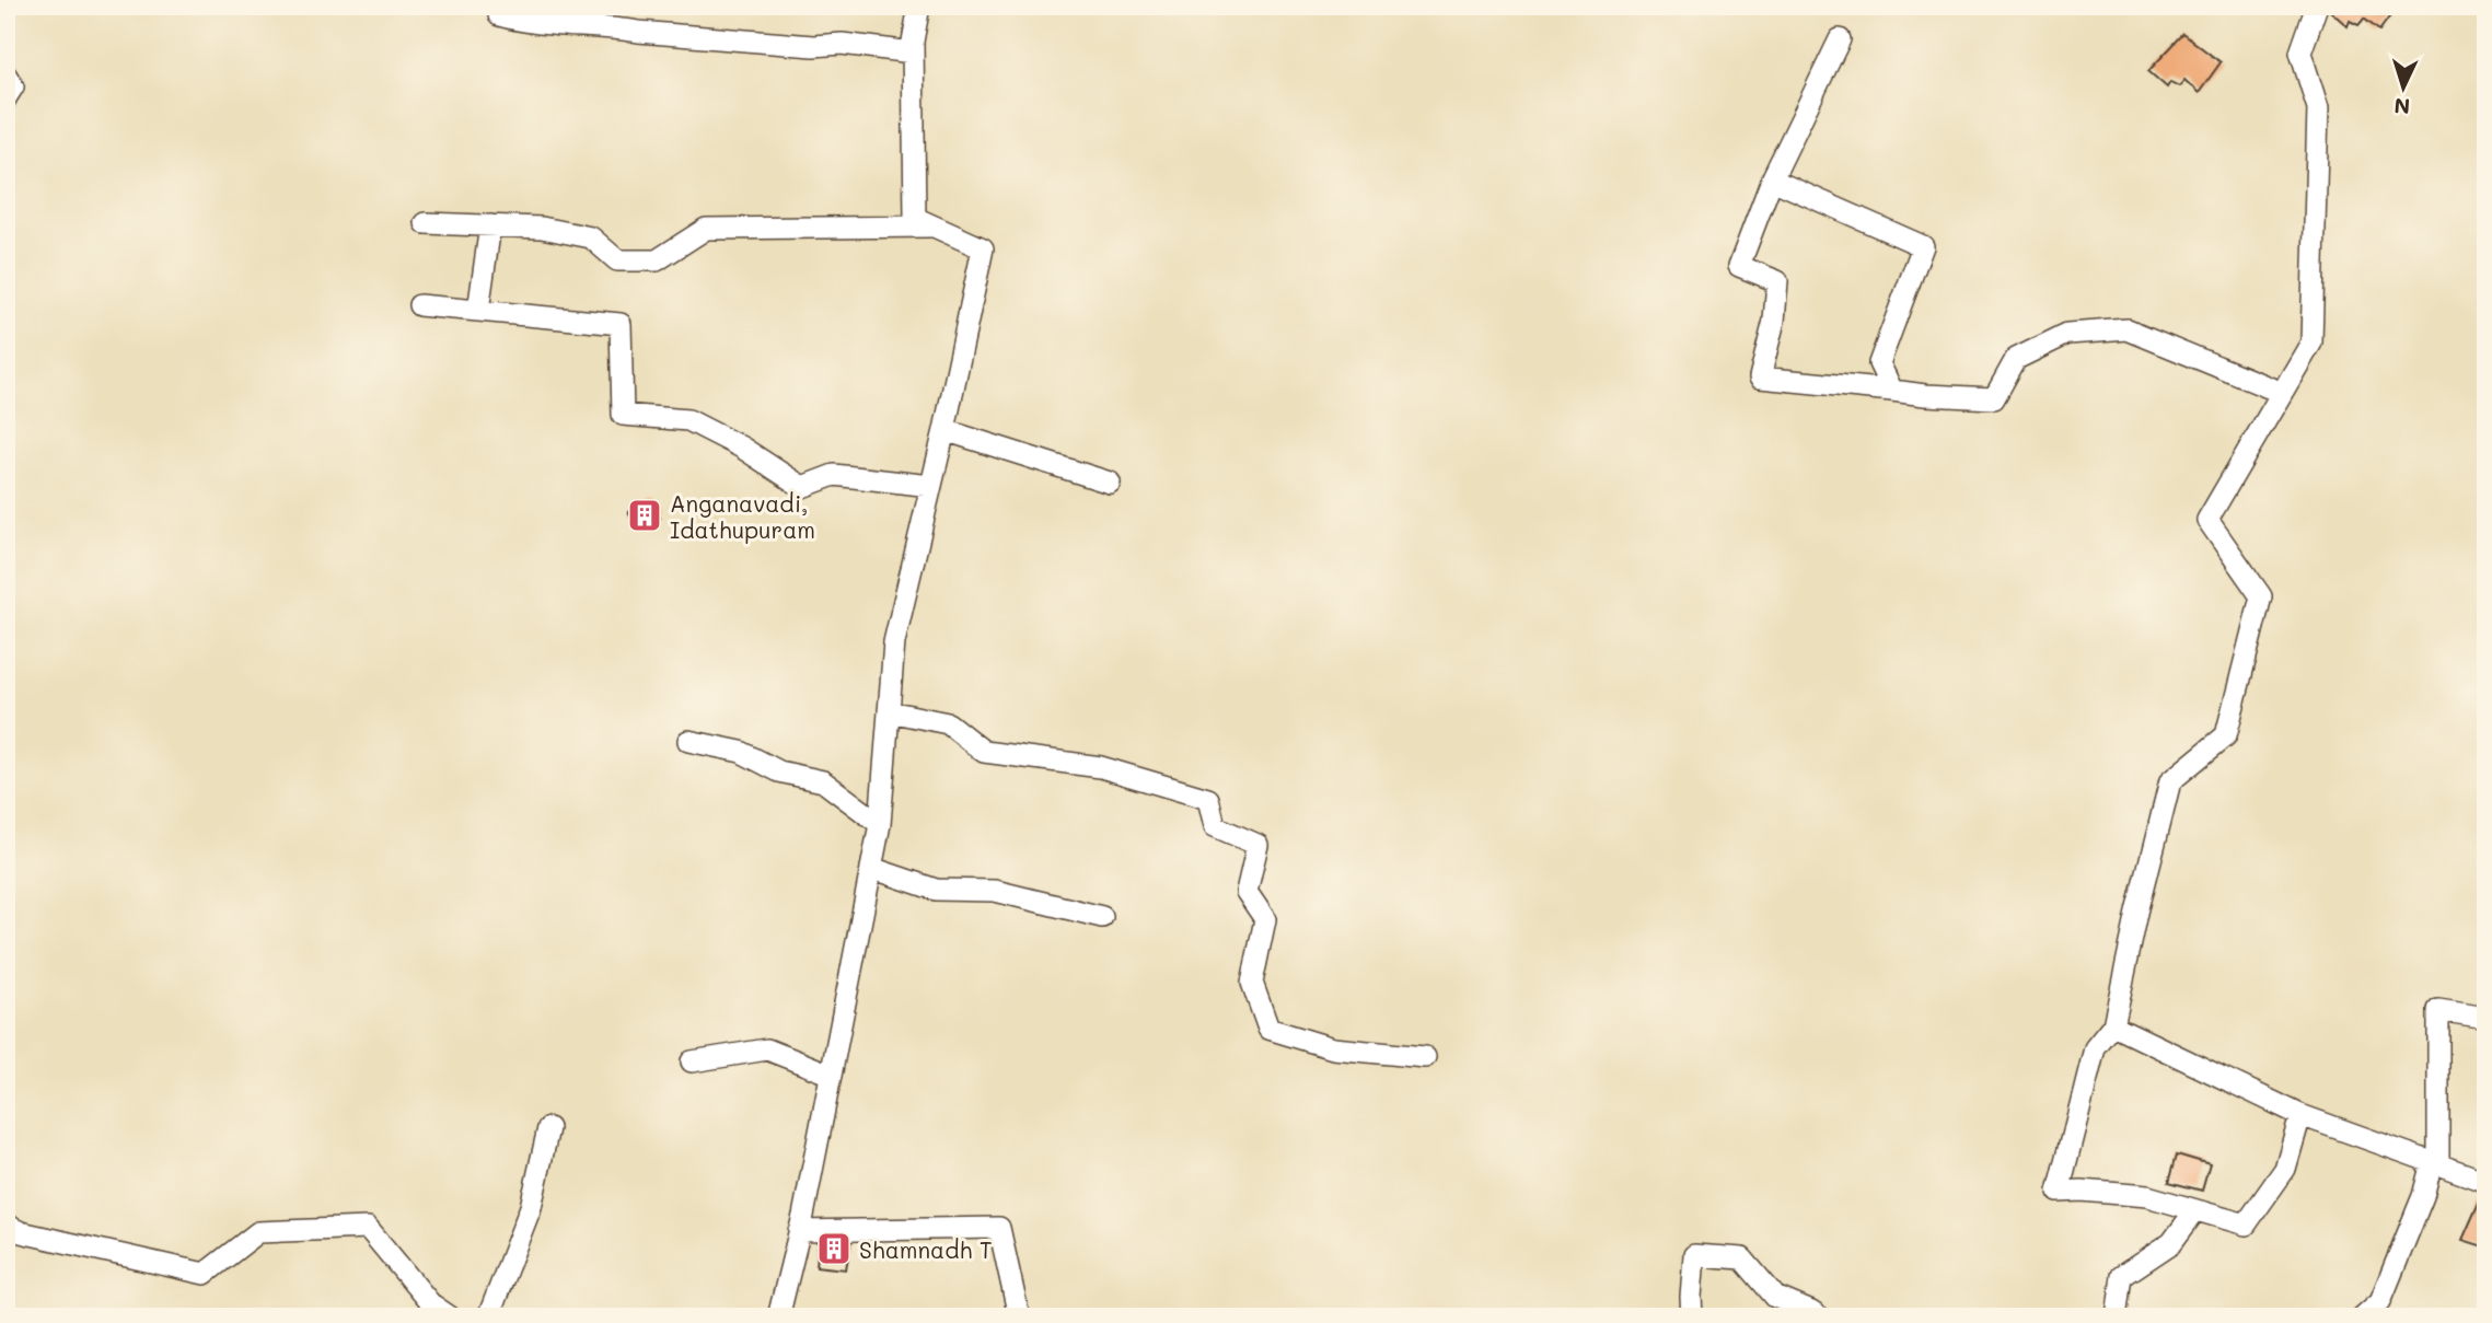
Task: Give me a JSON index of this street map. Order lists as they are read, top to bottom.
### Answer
{
  "places": {
    "building": ["Anganavadi, Idathupuram", "Shamnadh T"]
  },
  "north": "bottom"
}
